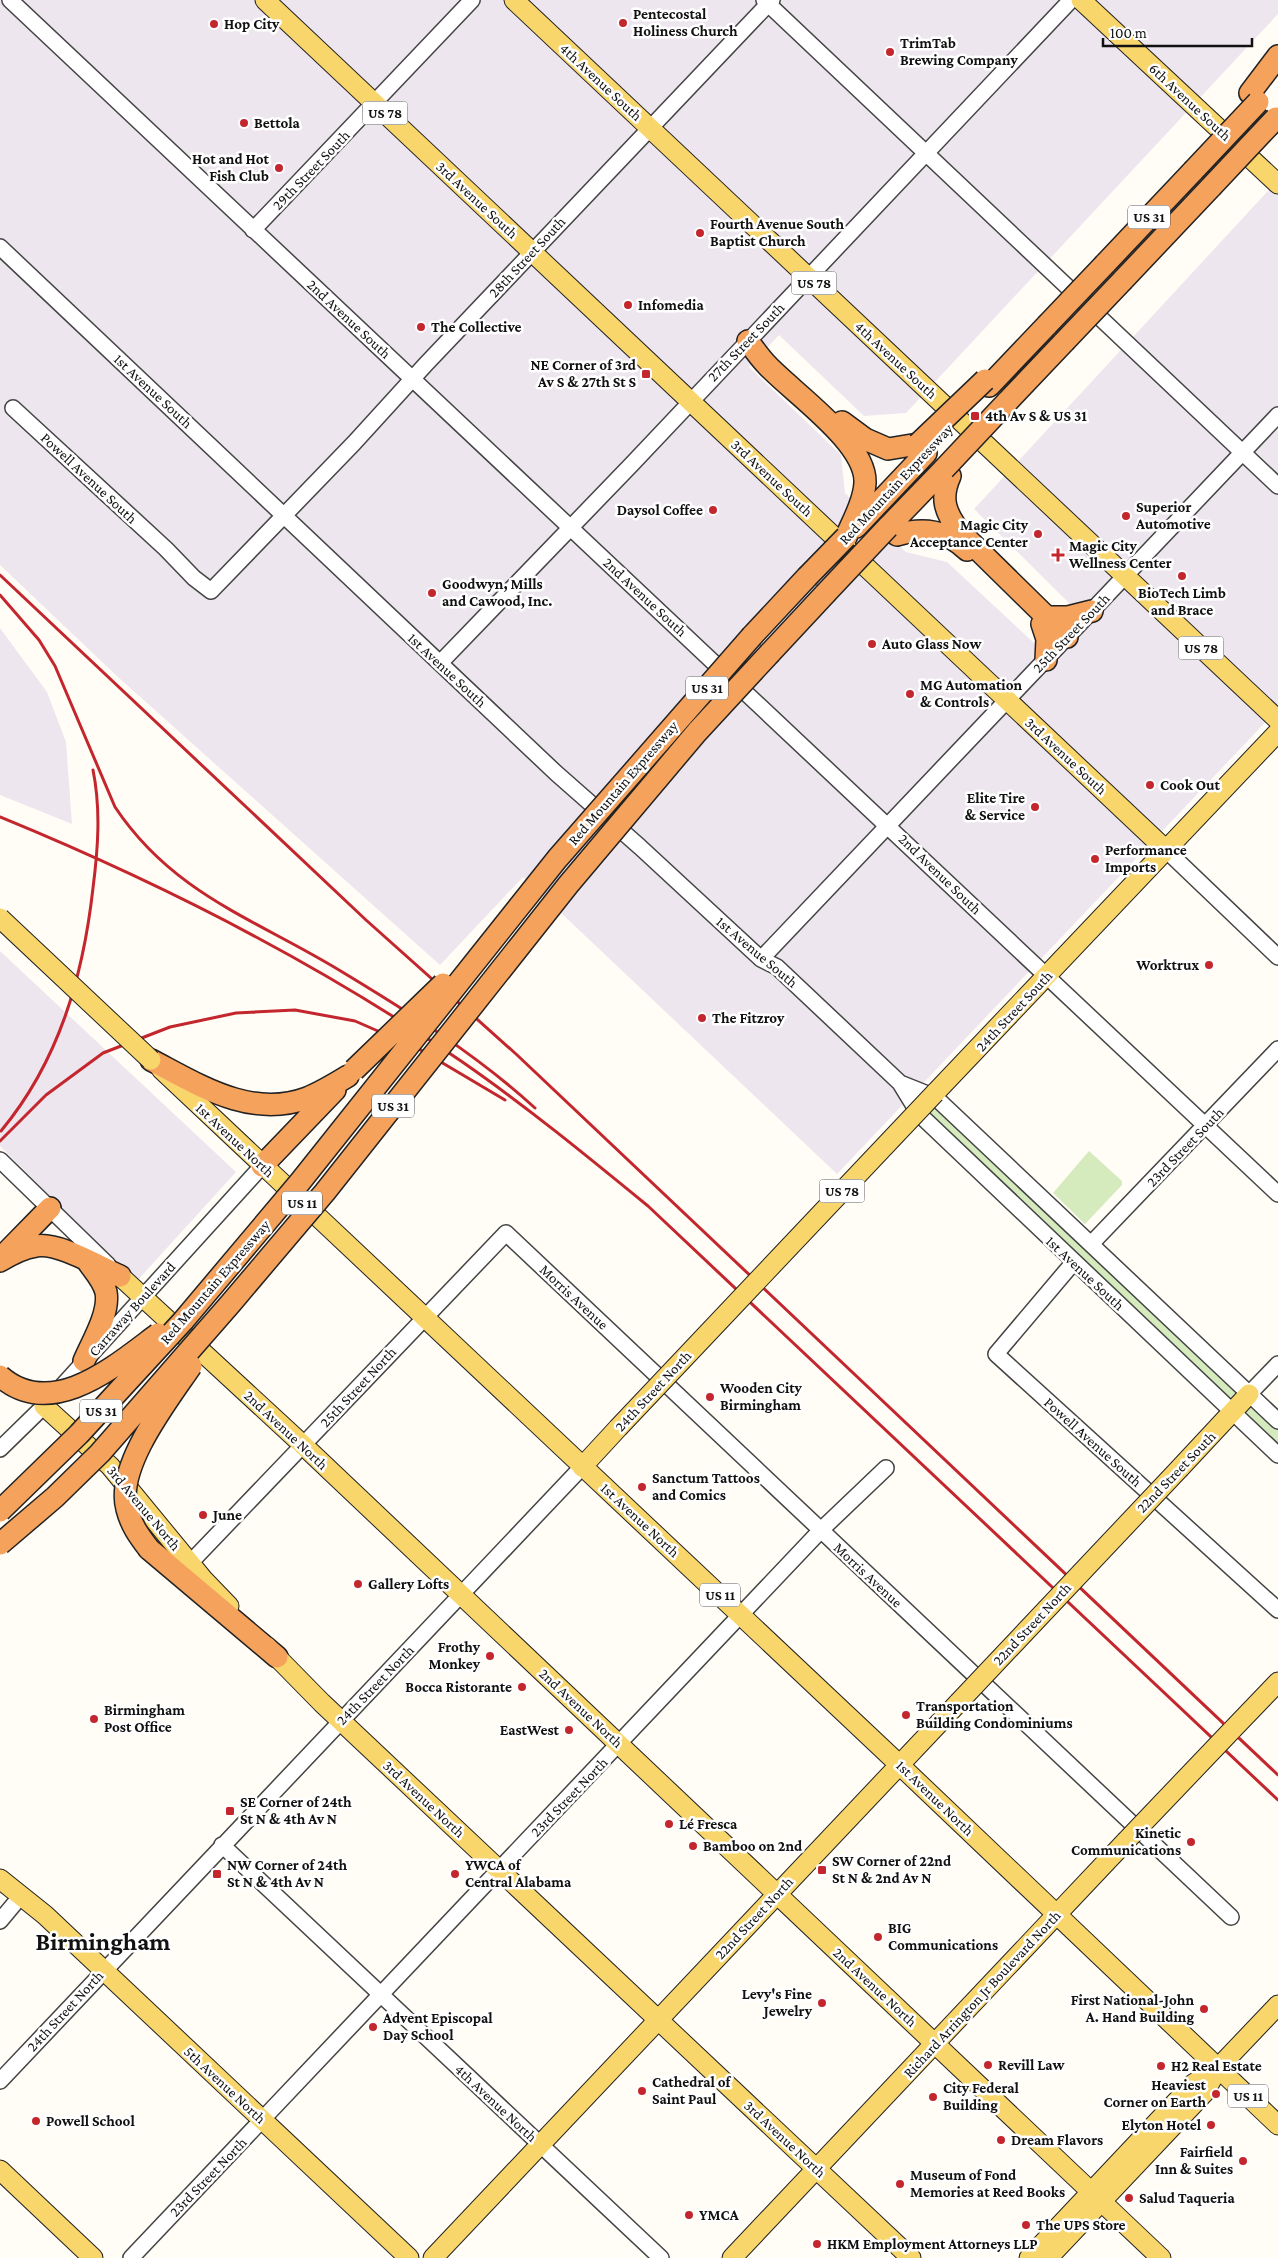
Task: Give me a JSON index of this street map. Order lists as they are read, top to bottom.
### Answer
{
  "streets": {
    "highway": ["US 31", "Red Mountain Expressway"],
    "main road": [
      "4th Avenue South",
      "6th Avenue South",
      "US 78",
      "3rd Avenue South",
      "24th Street South",
      "1st Avenue North",
      "US 11",
      "24th Street North",
      "2nd Avenue North",
      "22nd Street South",
      "3rd Avenue North",
      "22nd Street North",
      "Richard Arrington Jr Boulevard North",
      "5th Avenue North"
    ],
    "street": [
      "29th Street South",
      "28th Street South",
      "2nd Avenue South",
      "27th Street South",
      "1st Avenue South",
      "Powell Avenue South",
      "25th Street South",
      "23rd Street South",
      "Morris Avenue",
      "Carraway Boulevard",
      "25th Street North",
      "23rd Street North",
      "4th Avenue North"
    ]
  },
  "crossings": [
    ["4th Avenue South", "28th Street South"],
    ["4th Avenue South", "27th Street South"],
    ["4th Avenue South", "25th Street South"],
    ["29th Street South", "3rd Avenue South"],
    ["29th Street South", "2nd Avenue South"],
    ["3rd Avenue South", "28th Street South"],
    ["3rd Avenue South", "27th Street South"],
    ["3rd Avenue South", "25th Street South"],
    ["3rd Avenue South", "24th Street South"],
    ["US 31", "Red Mountain Expressway"],
    ["28th Street South", "2nd Avenue South"],
    ["28th Street South", "1st Avenue South"],
    ["28th Street South", "Powell Avenue South"],
    ["2nd Avenue South", "27th Street South"],
    ["2nd Avenue South", "25th Street South"],
    ["2nd Avenue South", "24th Street South"],
    ["2nd Avenue South", "23rd Street South"],
    ["27th Street South", "1st Avenue South"],
    ["1st Avenue South", "Powell Avenue South"],
    ["1st Avenue South", "25th Street South"],
    ["1st Avenue South", "23rd Street South"],
    ["1st Avenue South", "22nd Street South"],
    ["24th Street South", "24th Street North"],
    ["1st Avenue North", "Carraway Boulevard"],
    ["1st Avenue North", "25th Street North"],
    ["1st Avenue North", "24th Street North"],
    ["1st Avenue North", "22nd Street North"],
    ["1st Avenue North", "23rd Street North"],
    ["1st Avenue North", "Richard Arrington Jr Boulevard North"],
    ["Morris Avenue", "25th Street North"],
    ["Morris Avenue", "23rd Street North"],
    ["Carraway Boulevard", "2nd Avenue North"],
    ["Carraway Boulevard", "3rd Avenue North"],
    ["25th Street North", "2nd Avenue North"],
    ["25th Street North", "3rd Avenue North"],
    ["24th Street North", "2nd Avenue North"],
    ["24th Street North", "3rd Avenue North"],
    ["24th Street North", "5th Avenue North"],
    ["24th Street North", "4th Avenue North"],
    ["2nd Avenue North", "22nd Street North"],
    ["2nd Avenue North", "23rd Street North"],
    ["2nd Avenue North", "Richard Arrington Jr Boulevard North"],
    ["22nd Street South", "22nd Street North"],
    ["3rd Avenue North", "22nd Street North"],
    ["3rd Avenue North", "23rd Street North"],
    ["3rd Avenue North", "Richard Arrington Jr Boulevard North"],
    ["22nd Street North", "4th Avenue North"],
    ["23rd Street North", "5th Avenue North"],
    ["23rd Street North", "4th Avenue North"]
  ],
  "districts": ["Birmingham"],
  "places": {
    "other": [
      "Pentecostal Holiness Church",
      "Hop City",
      "TrimTab Brewing Company",
      "Bettola",
      "Hot and Hot Fish Club",
      "Fourth Avenue South Baptist Church",
      "Infomedia",
      "The Collective",
      "Daysol Coffee",
      "Superior Automotive",
      "Magic City Acceptance Center",
      "BioTech Limb and Brace",
      "Goodwyn, Mills and Cawood, Inc.",
      "Auto Glass Now",
      "MG Automation & Controls",
      "Cook Out",
      "Elite Tire & Service",
      "Performance Imports",
      "Worktrux",
      "The Fitzroy",
      "Wooden City Birmingham",
      "Sanctum Tattoos and Comics",
      "June",
      "Gallery Lofts",
      "Frothy Monkey",
      "Bocca Ristorante",
      "Transportation Building Condominiums",
      "Birmingham Post Office",
      "EastWest",
      "Lé Fresca",
      "Kinetic Communications",
      "Bamboo on 2nd",
      "YWCA of Central Alabama",
      "BIG Communications",
      "Levy's Fine Jewelry",
      "First National-John A. Hand Building",
      "Advent Episcopal Day School",
      "Revill Law",
      "H2 Real Estate",
      "Cathedral of Saint Paul",
      "Heaviest Corner on Earth",
      "City Federal Building",
      "Powell School",
      "Elyton Hotel",
      "Dream Flavors",
      "Fairfield Inn & Suites",
      "Museum of Fond Memories at Reed Books",
      "Salud Taqueria",
      "YMCA",
      "The UPS Store",
      "HKM Employment Attorneys LLP"
    ],
    "transit": [
      "NE Corner of 3rd Av S & 27th St S",
      "4th Av S & US 31",
      "SE Corner of 24th St N & 4th Av N",
      "SW Corner of 22nd St N & 2nd Av N",
      "NW Corner of 24th St N & 4th Av N"
    ],
    "health": ["Magic City Wellness Center"]
  },
  "scale_bar": "100 m"
}
